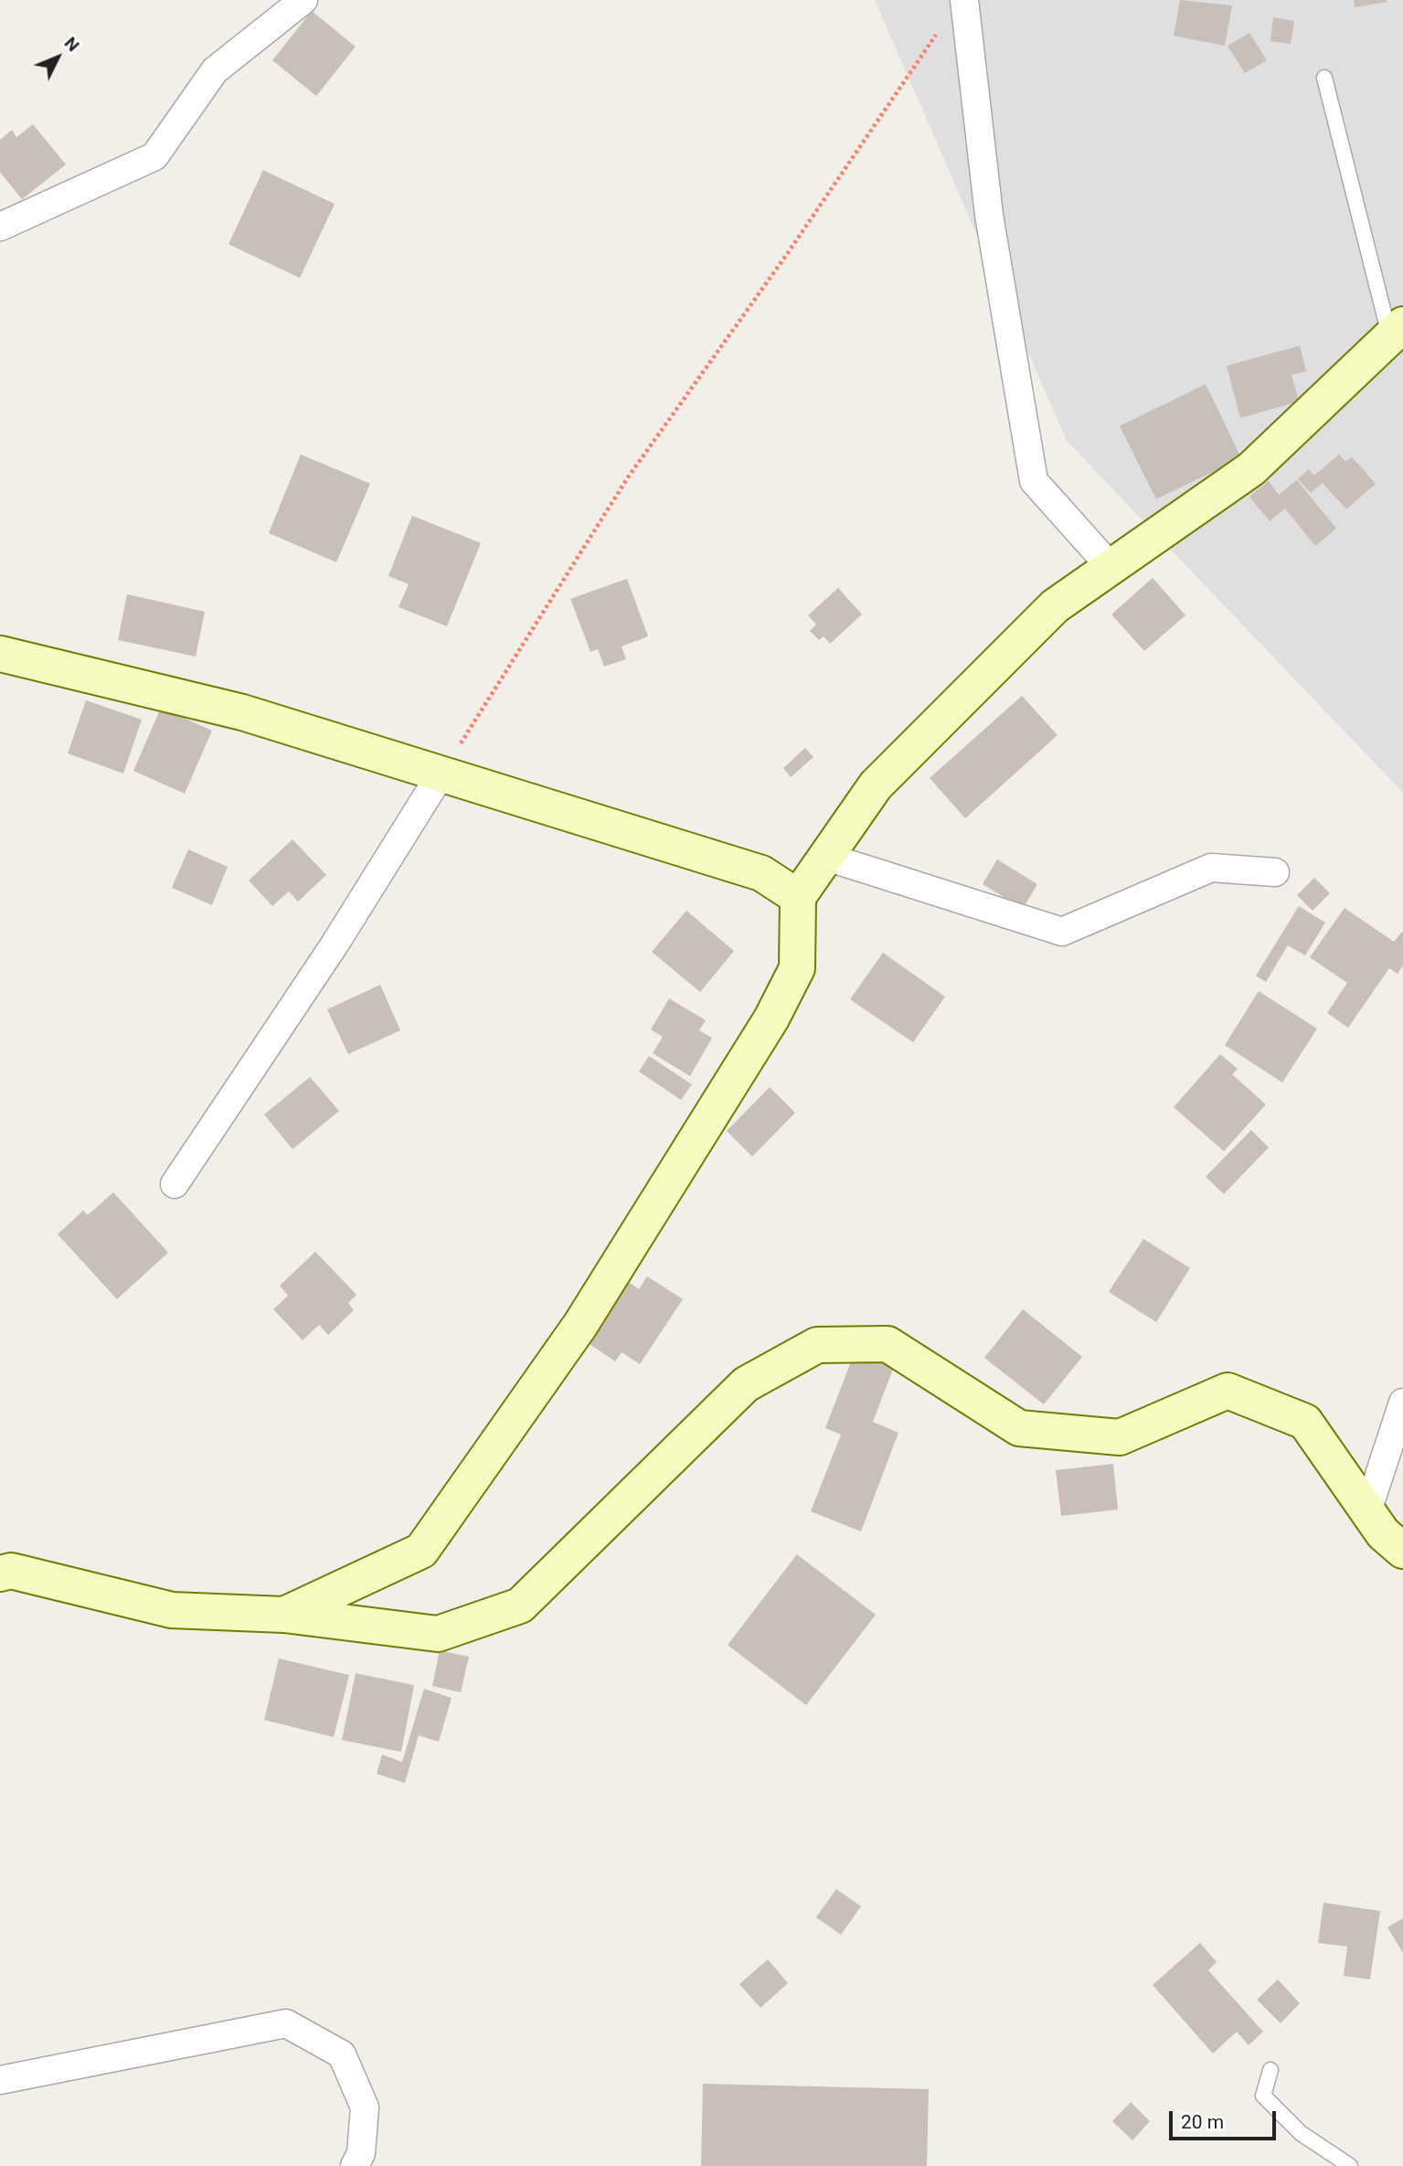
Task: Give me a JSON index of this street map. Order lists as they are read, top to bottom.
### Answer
{
  "scale_bar": "20 m",
  "north": "top right"
}
